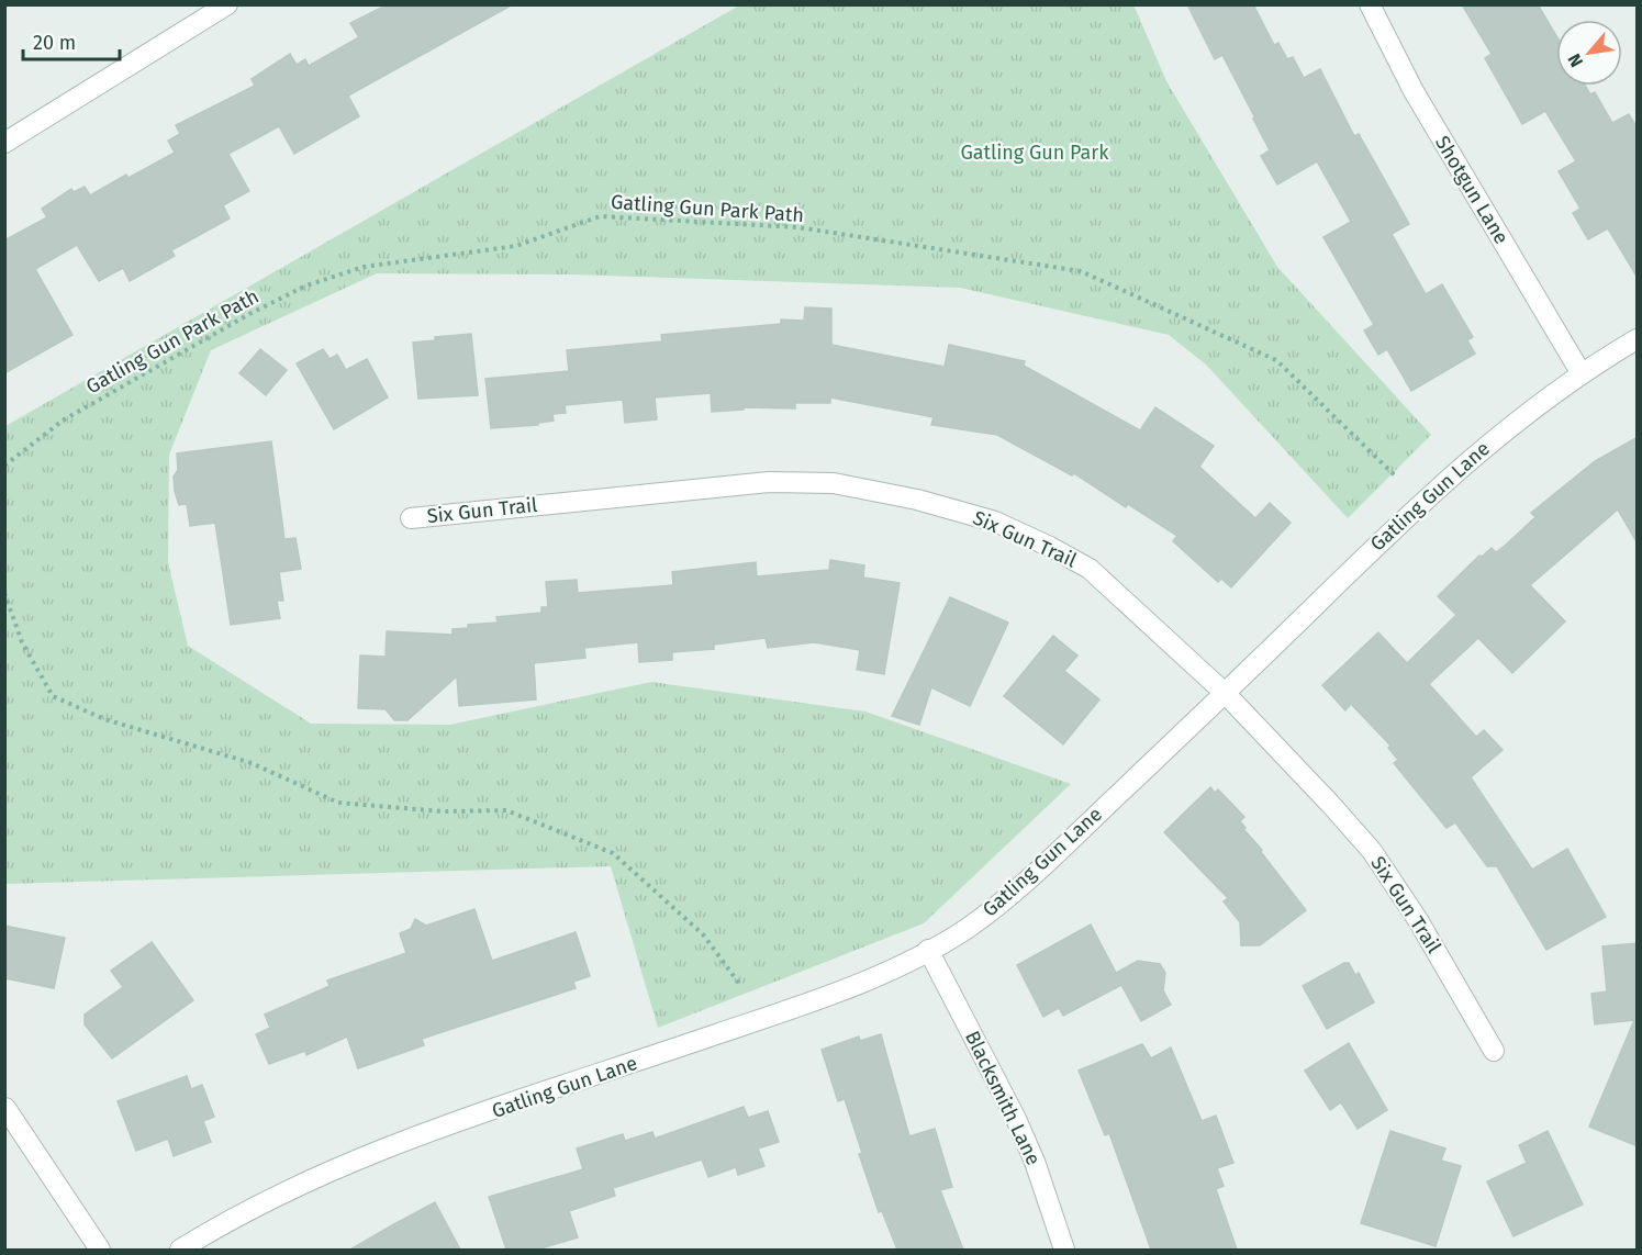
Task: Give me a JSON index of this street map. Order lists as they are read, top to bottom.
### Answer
{
  "streets": {
    "street": [
      "Shotgun Lane",
      "Gatling Gun Lane",
      "Six Gun Trail",
      "Blacksmith Lane"
    ],
    "path": ["Gatling Gun Park Path"]
  },
  "crossings": [
    ["Shotgun Lane", "Gatling Gun Lane"],
    ["Gatling Gun Lane", "Six Gun Trail"],
    ["Gatling Gun Lane", "Blacksmith Lane"]
  ],
  "parks": ["Gatling Gun Park"],
  "scale_bar": "20 m",
  "north": "bottom left"
}
